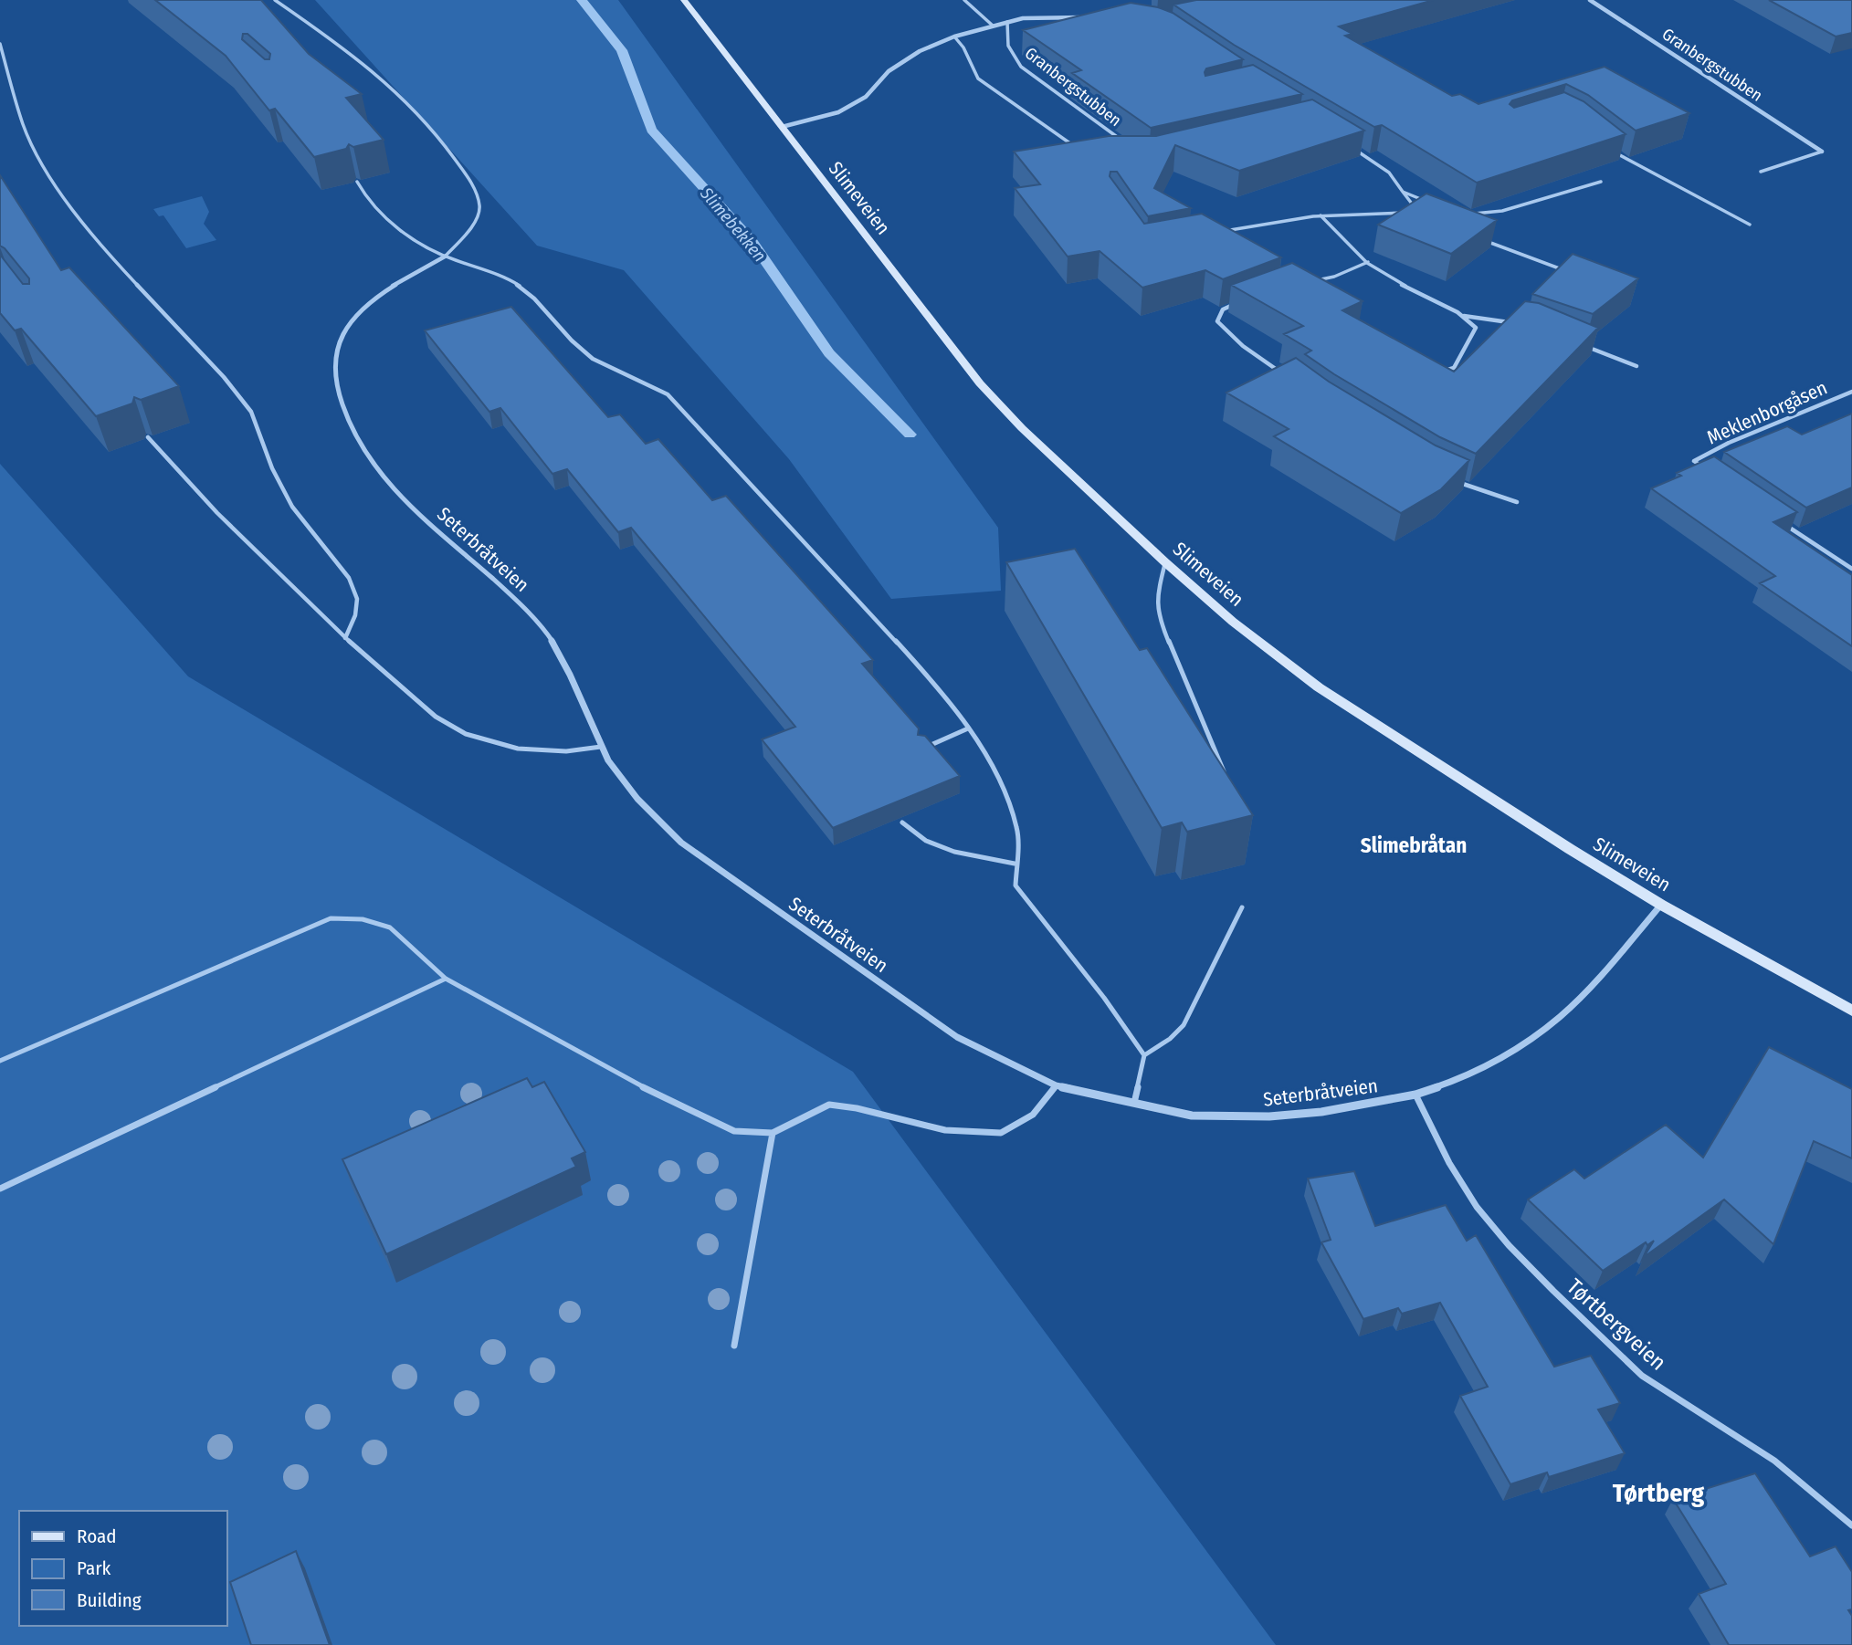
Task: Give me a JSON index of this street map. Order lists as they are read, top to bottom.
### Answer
{
  "streets": {
    "street": ["Granbergstubben", "Slimeveien", "Seterbråtveien"],
    "lane": ["Meklenborgåsen", "Tørtbergveien"]
  },
  "crossings": [
    ["Granbergstubben", "Slimeveien"],
    ["Slimeveien", "Seterbråtveien"],
    ["Seterbråtveien", "Tørtbergveien"]
  ],
  "districts": ["Slimebråtan", "Tørtberg"],
  "water": ["Slimebekken"],
  "legend": ["Road", "Park", "Building"]
}
